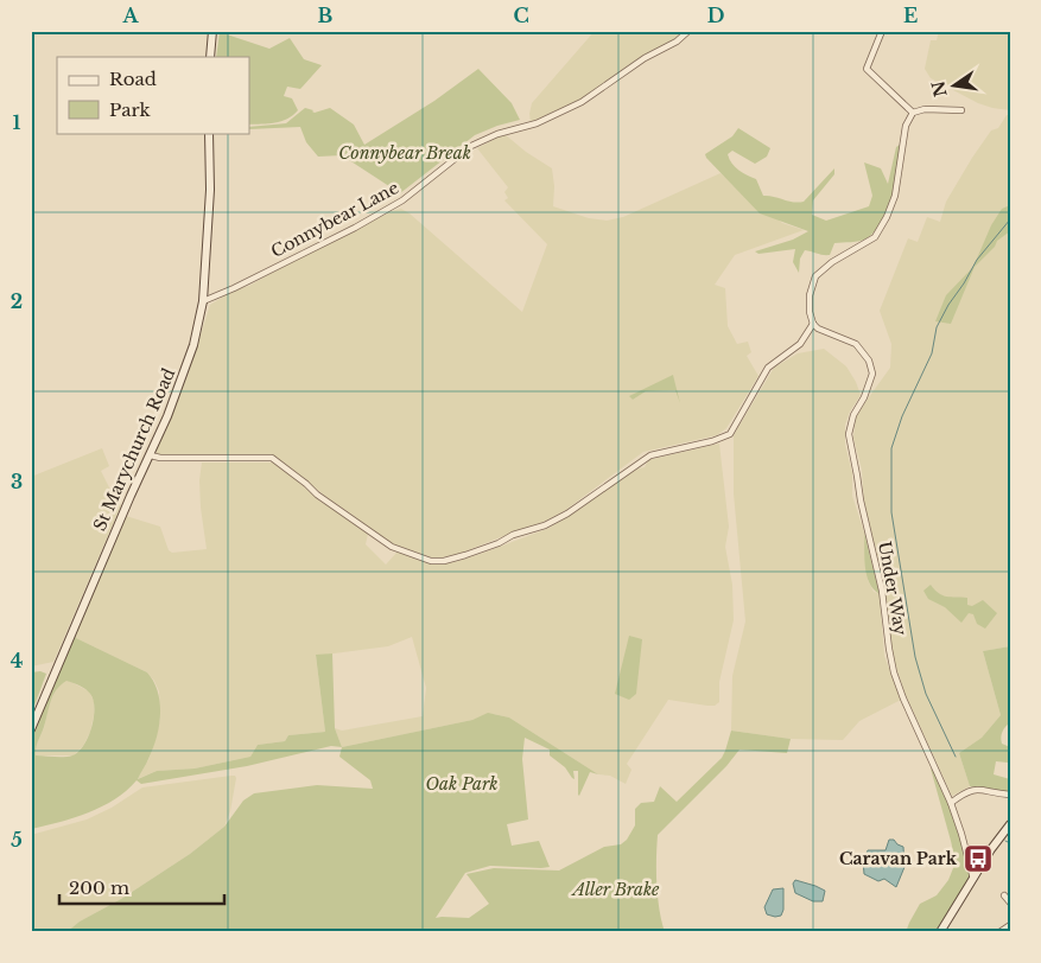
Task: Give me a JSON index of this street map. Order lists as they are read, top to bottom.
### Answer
{
  "streets": {
    "street": ["Connybear Lane", "St Marychurch Road", "Under Way"]
  },
  "crossings": [
    ["Connybear Lane", "St Marychurch Road"]
  ],
  "parks": ["Connybear Break", "Oak Park", "Aller Brake"],
  "places": {
    "bus stop": ["Caravan Park"]
  },
  "legend": ["Road", "Park"],
  "scale_bar": "200 m",
  "north": "left",
  "grid": {
    "columns": [
      "A",
      "B",
      "C",
      "D",
      "E"
    ],
    "rows": [
      "1",
      "2",
      "3",
      "4",
      "5"
    ]
  }
}
